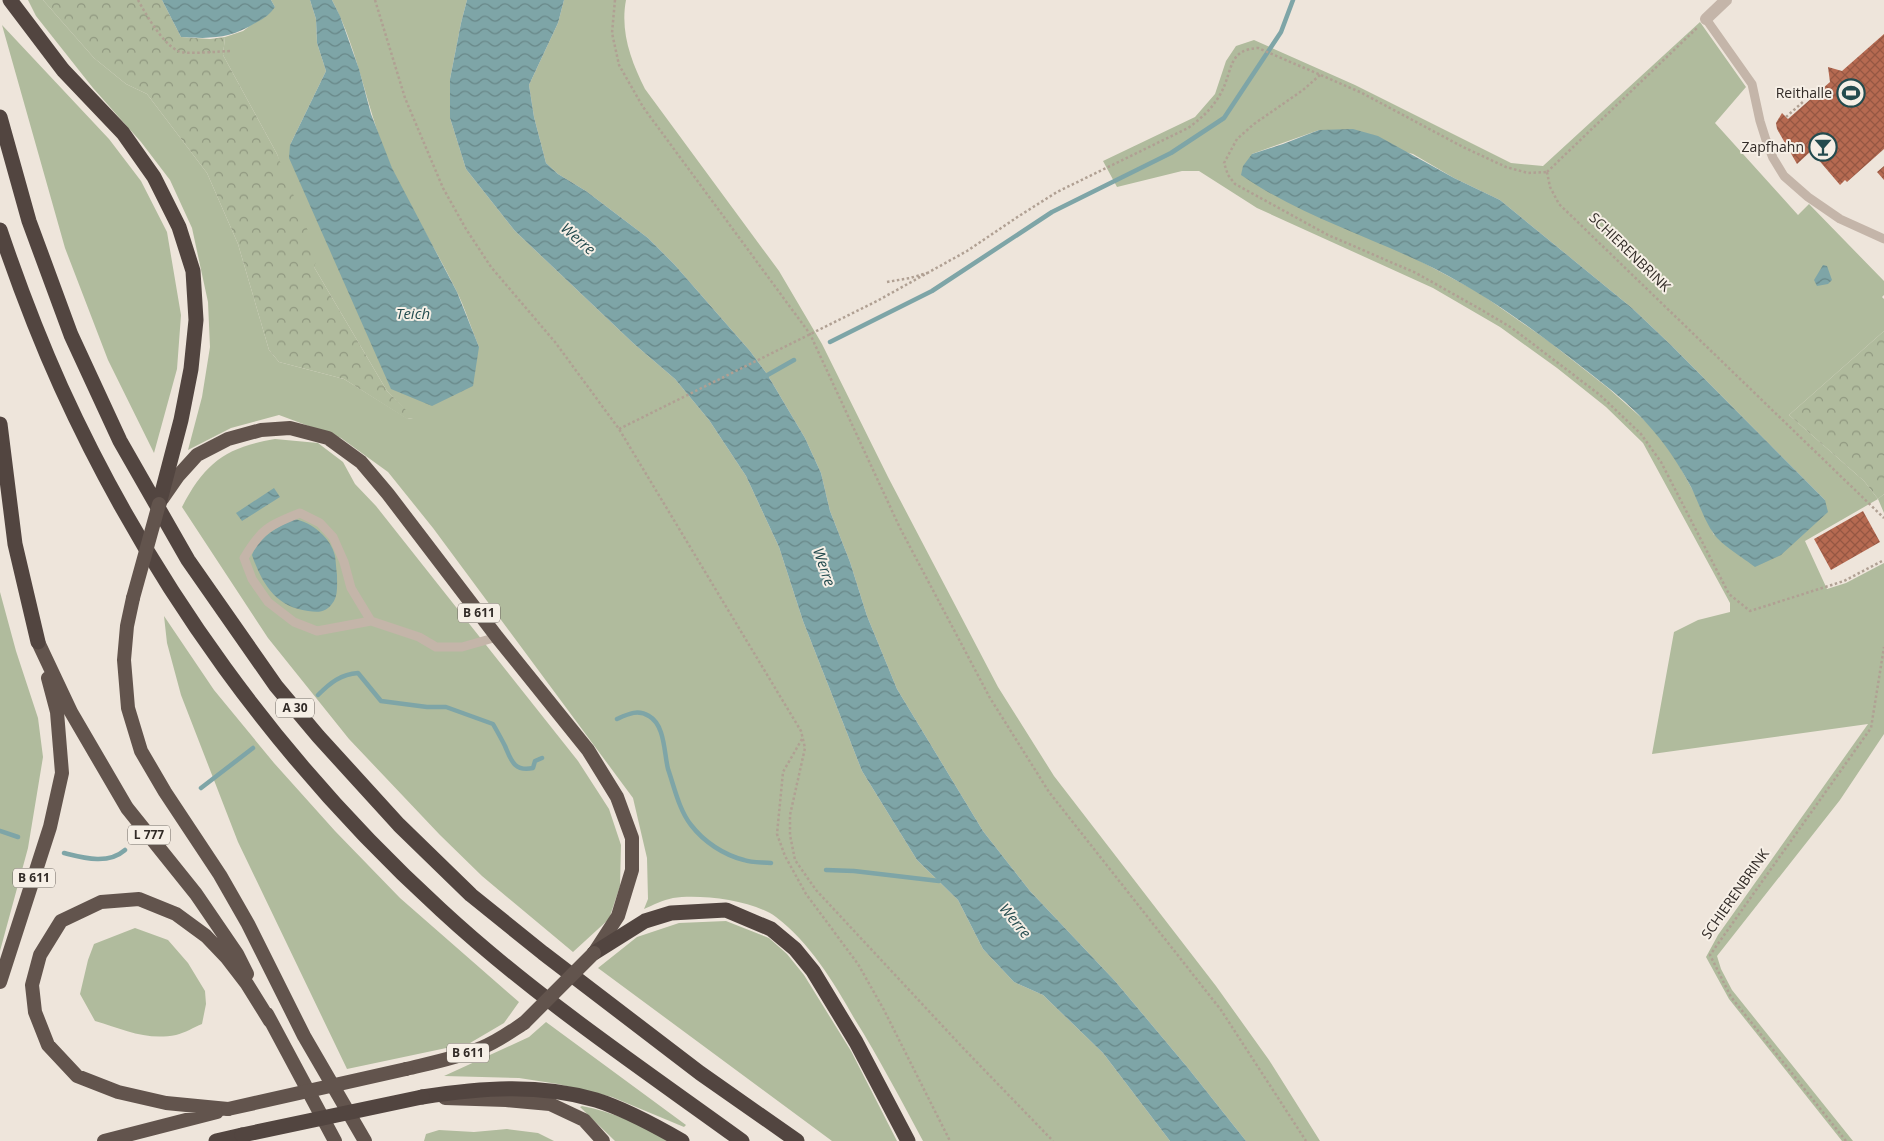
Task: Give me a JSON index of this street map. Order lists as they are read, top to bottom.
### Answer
{
  "streets": {
    "highway": ["B 611", "A 30", "L 777"],
    "path": ["SCHIERENBRINK"]
  },
  "crossings": [
    ["B 611", "L 777"]
  ],
  "water": ["Werre", "Teich"],
  "places": {
    "sports": ["Reithalle"],
    "bar": ["Zapfhahn"]
  }
}
